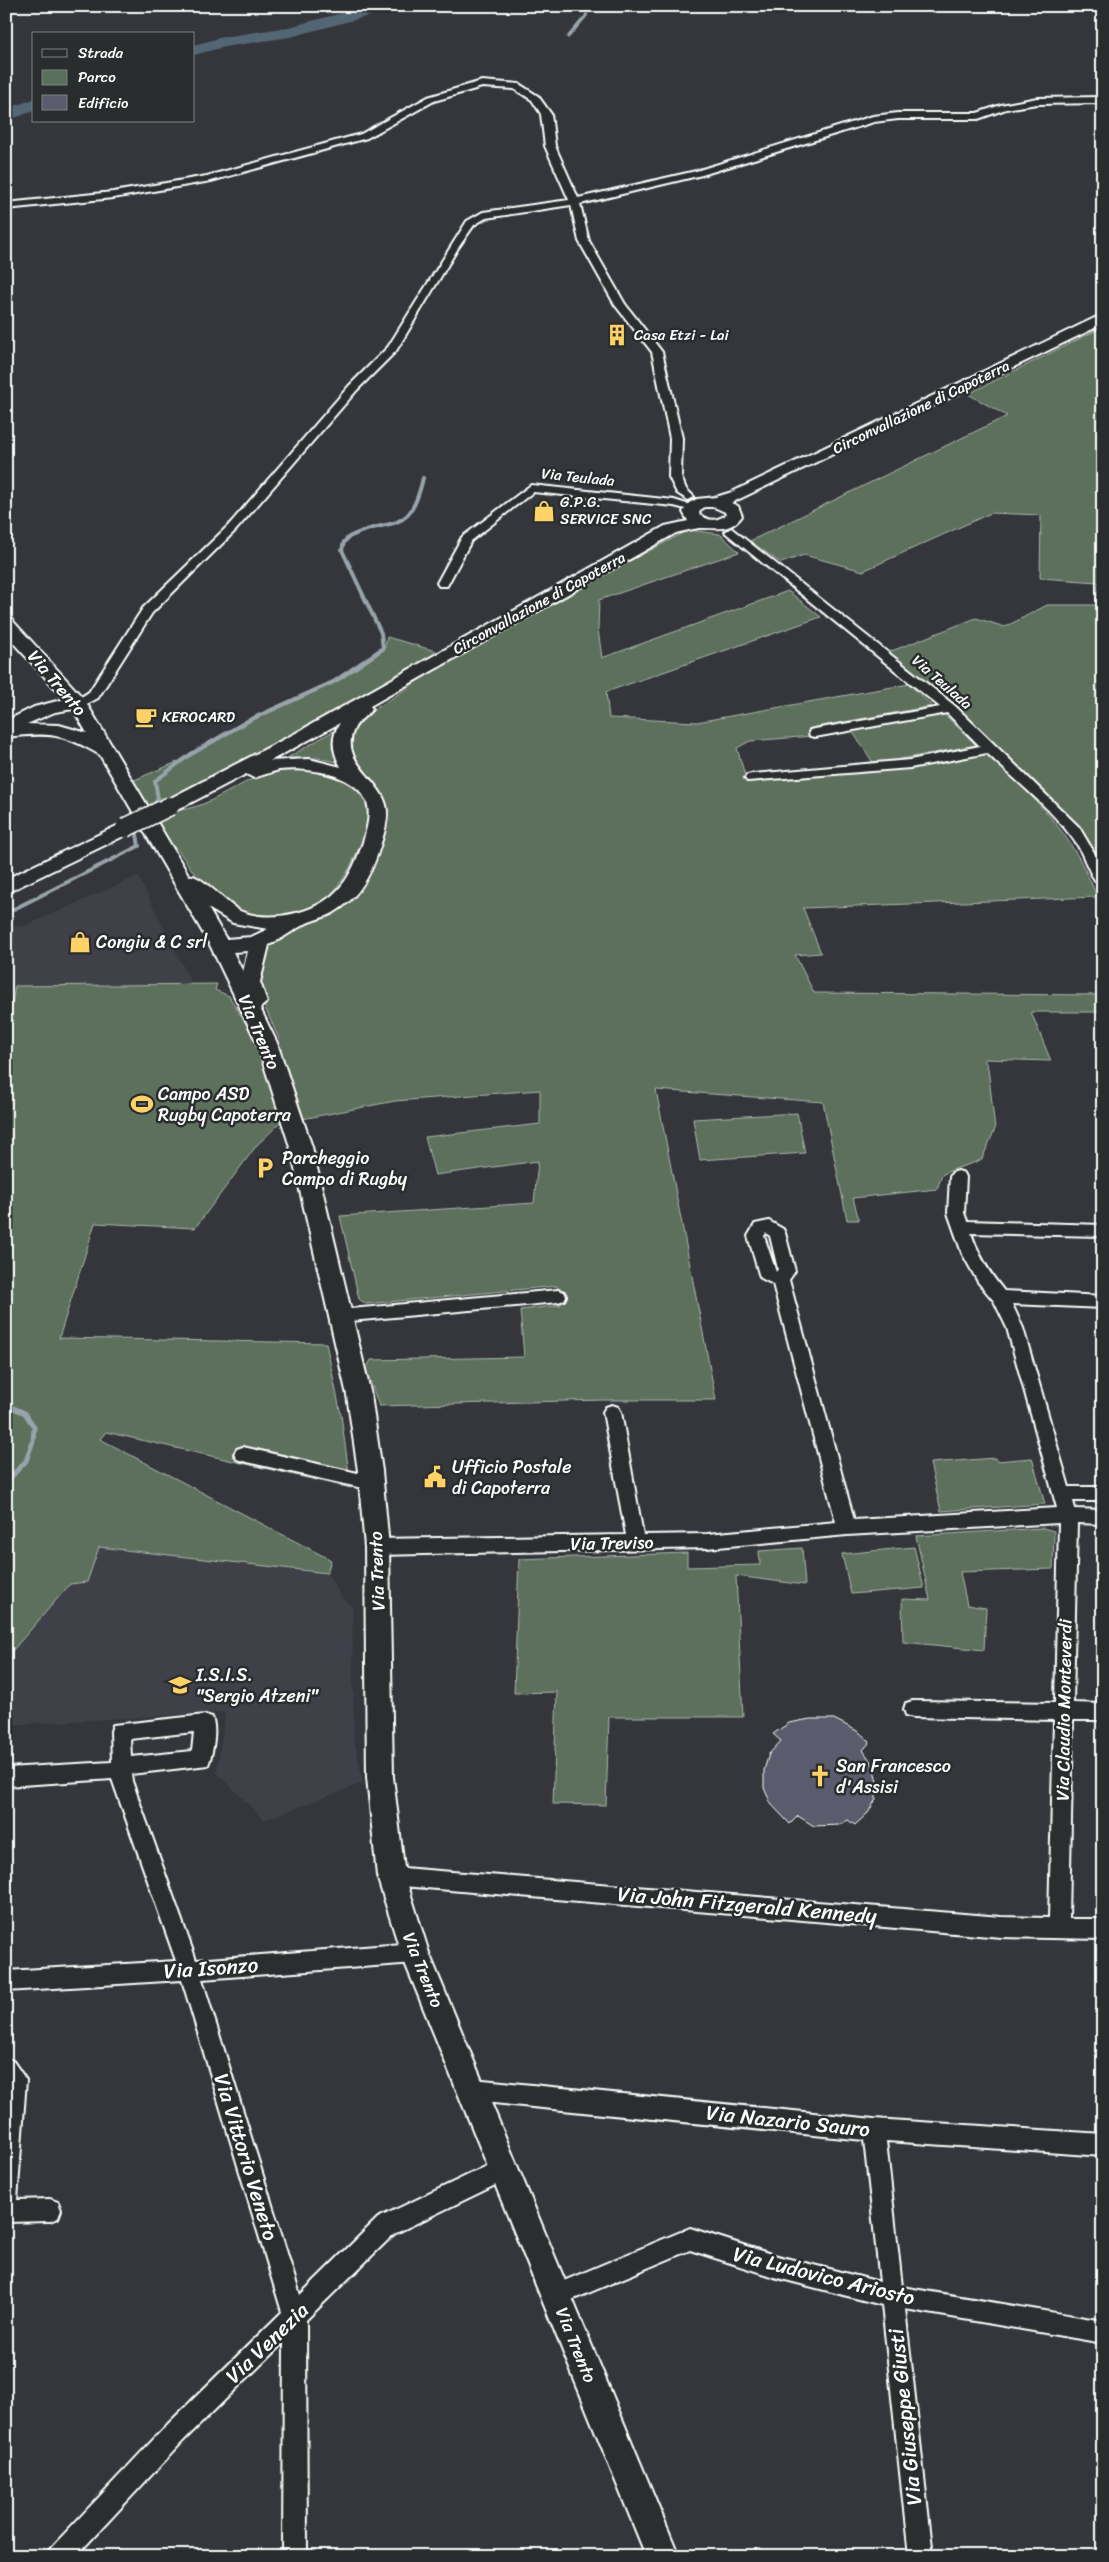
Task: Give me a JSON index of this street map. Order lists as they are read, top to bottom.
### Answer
{
  "streets": {
    "street": [
      "Circonvallazione di Capoterra",
      "Via Teulada",
      "Via Trento",
      "Via Treviso",
      "Via Claudio Monteverdi",
      "Via John Fitzgerald Kennedy",
      "Via Isonzo",
      "Via Nazario Sauro",
      "Via Vittorio Veneto",
      "Via Ludovico Ariosto",
      "Via Venezia",
      "Via Giuseppe Giusti"
    ]
  },
  "crossings": [
    ["Circonvallazione di Capoterra", "Via Teulada"],
    ["Via Trento", "Via Treviso"],
    ["Via Trento", "Via John Fitzgerald Kennedy"],
    ["Via Trento", "Via Isonzo"],
    ["Via Trento", "Via Nazario Sauro"],
    ["Via Trento", "Via Ludovico Ariosto"],
    ["Via Trento", "Via Venezia"],
    ["Via Treviso", "Via Claudio Monteverdi"],
    ["Via Claudio Monteverdi", "Via John Fitzgerald Kennedy"],
    ["Via Isonzo", "Via Vittorio Veneto"],
    ["Via Nazario Sauro", "Via Giuseppe Giusti"],
    ["Via Vittorio Veneto", "Via Venezia"],
    ["Via Ludovico Ariosto", "Via Giuseppe Giusti"]
  ],
  "places": {
    "building": ["Casa Etzi - Lai"],
    "shop": ["G.P.G. SERVICE SNC", "Congiu & C srl"],
    "cafe": ["KEROCARD"],
    "sports": ["Campo ASD Rugby Capoterra"],
    "parking": ["Parcheggio Campo di Rugby"],
    "public building": ["Ufficio Postale di Capoterra"],
    "school or university": ["I.S.I.S. \"Sergio Atzeni\""],
    "church": ["San Francesco d'Assisi"]
  },
  "legend": ["Strada", "Parco", "Edificio"]
}
